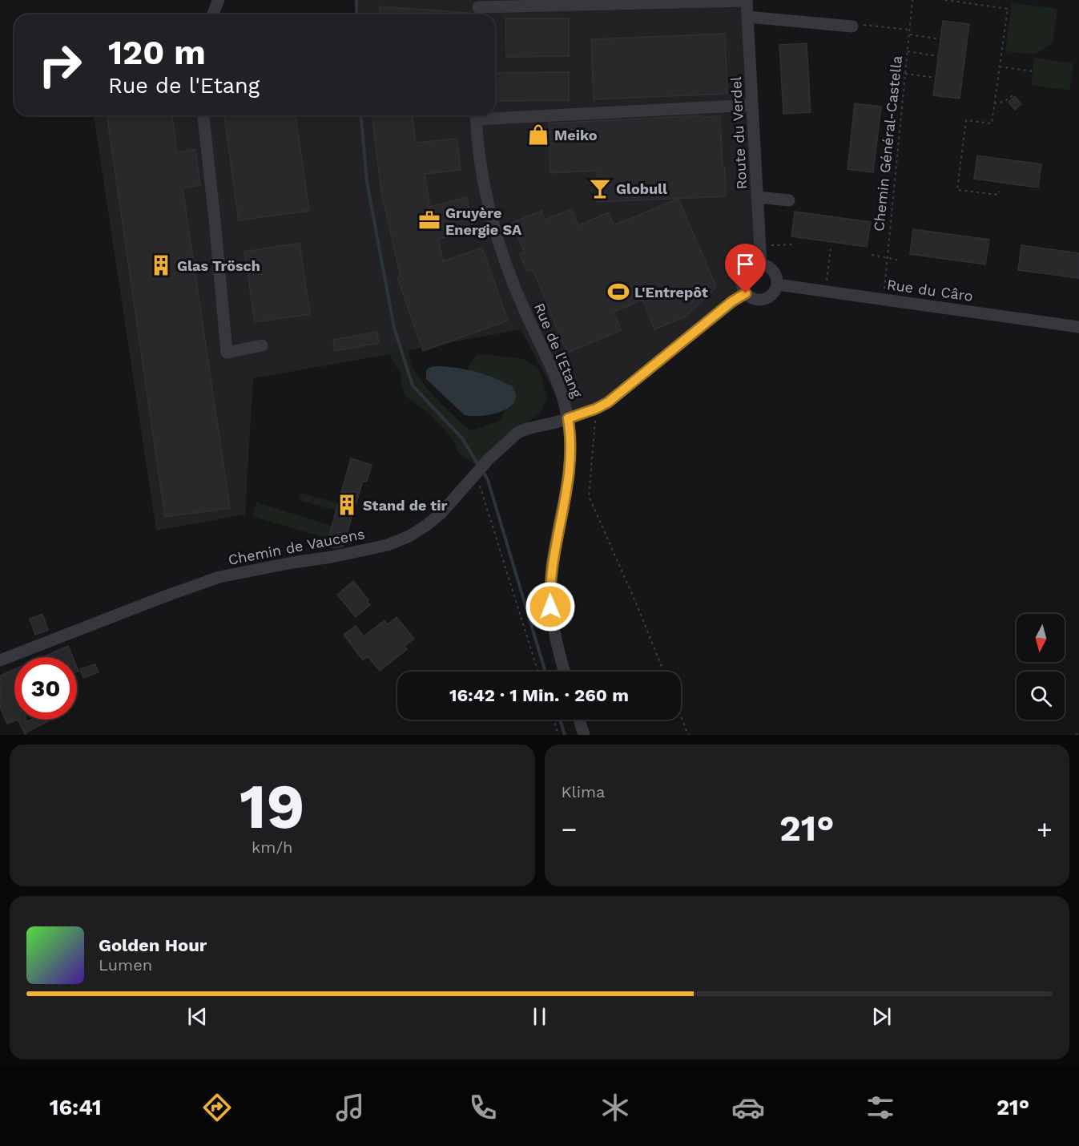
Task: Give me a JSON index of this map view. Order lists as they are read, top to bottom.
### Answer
{
  "streets": {
    "street": [
      "Route du Verdel",
      "Rue du Câro",
      "Rue de l'Etang",
      "Chemin de Vaucens"
    ],
    "path": ["Chemin Général-Castella"]
  },
  "crossings": [
    ["Route du Verdel", "Rue du Câro"],
    ["Route du Verdel", "Rue de l'Etang"],
    ["Rue du Câro", "Rue de l'Etang"],
    ["Rue de l'Etang", "Chemin de Vaucens"]
  ],
  "places": {
    "shop": ["Meiko"],
    "bar": ["Globull"],
    "office": ["Gruyère Energie SA"],
    "building": ["Glas Trösch", "Stand de tir"],
    "sports": ["L'Entrepôt"]
  },
  "north": "bottom",
  "page": {
    "turn": ["120 m", "Rue de l'Etang"],
    "limit": "30",
    "trip": "16:42 · 1 Min. · 260 m",
    "tile": [
      ["19", "km/h"],
      "Klima"
    ],
    "heat": ["−", "21°", "+"],
    "song": ["Golden Hour", "Lumen"],
    "tabs": ["16:41", "21°"]
  }
}
